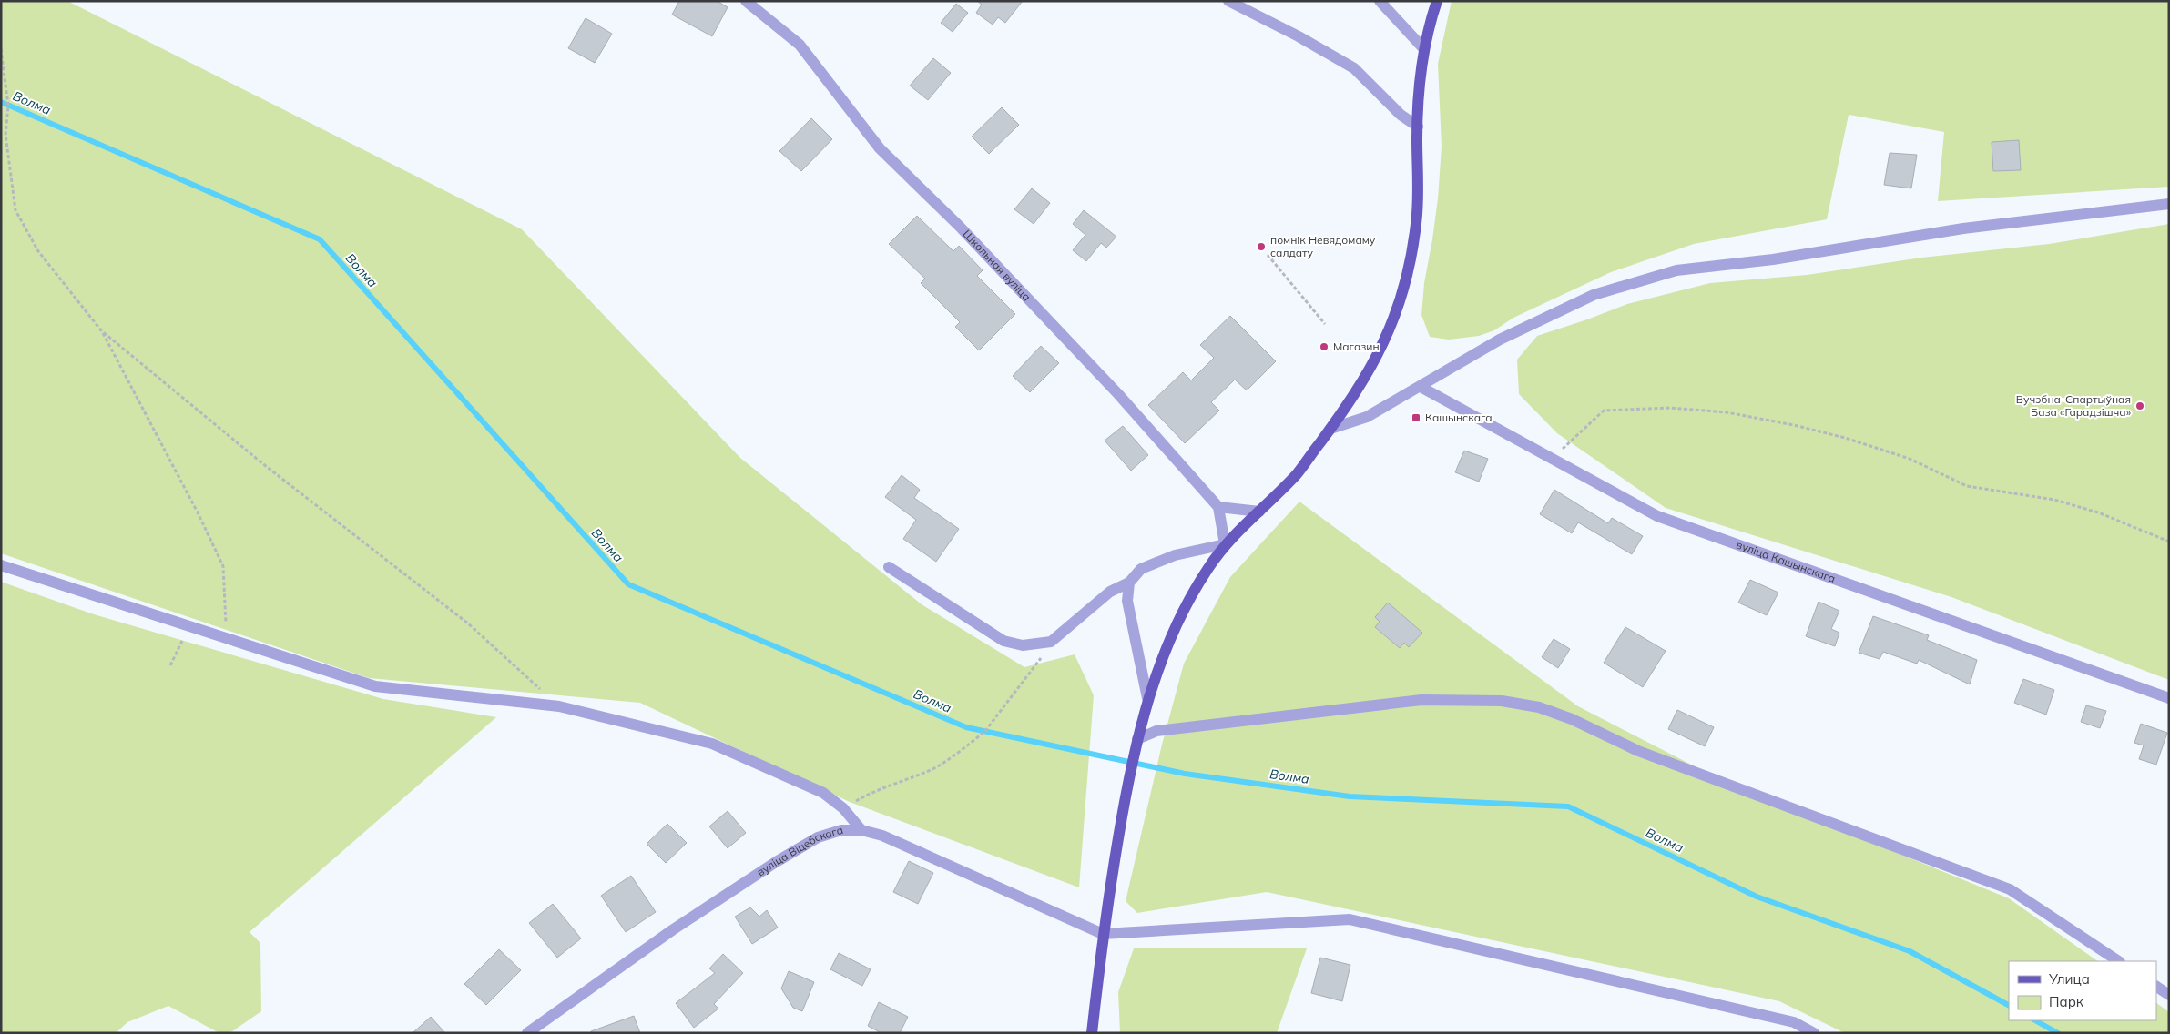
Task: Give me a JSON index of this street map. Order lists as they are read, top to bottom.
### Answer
{
  "streets": {
    "street": ["Школьная вуліца", "вуліца Кашынскага", "вуліца Віцебскага"]
  },
  "water": ["Волма"],
  "places": {
    "other": ["помнік Невядомаму салдату", "Магазин", "Вучэбна-Спартыўная База «Гарадзішча»"],
    "transit": ["Кашынскага"]
  },
  "legend": ["Улица", "Парк"]
}
